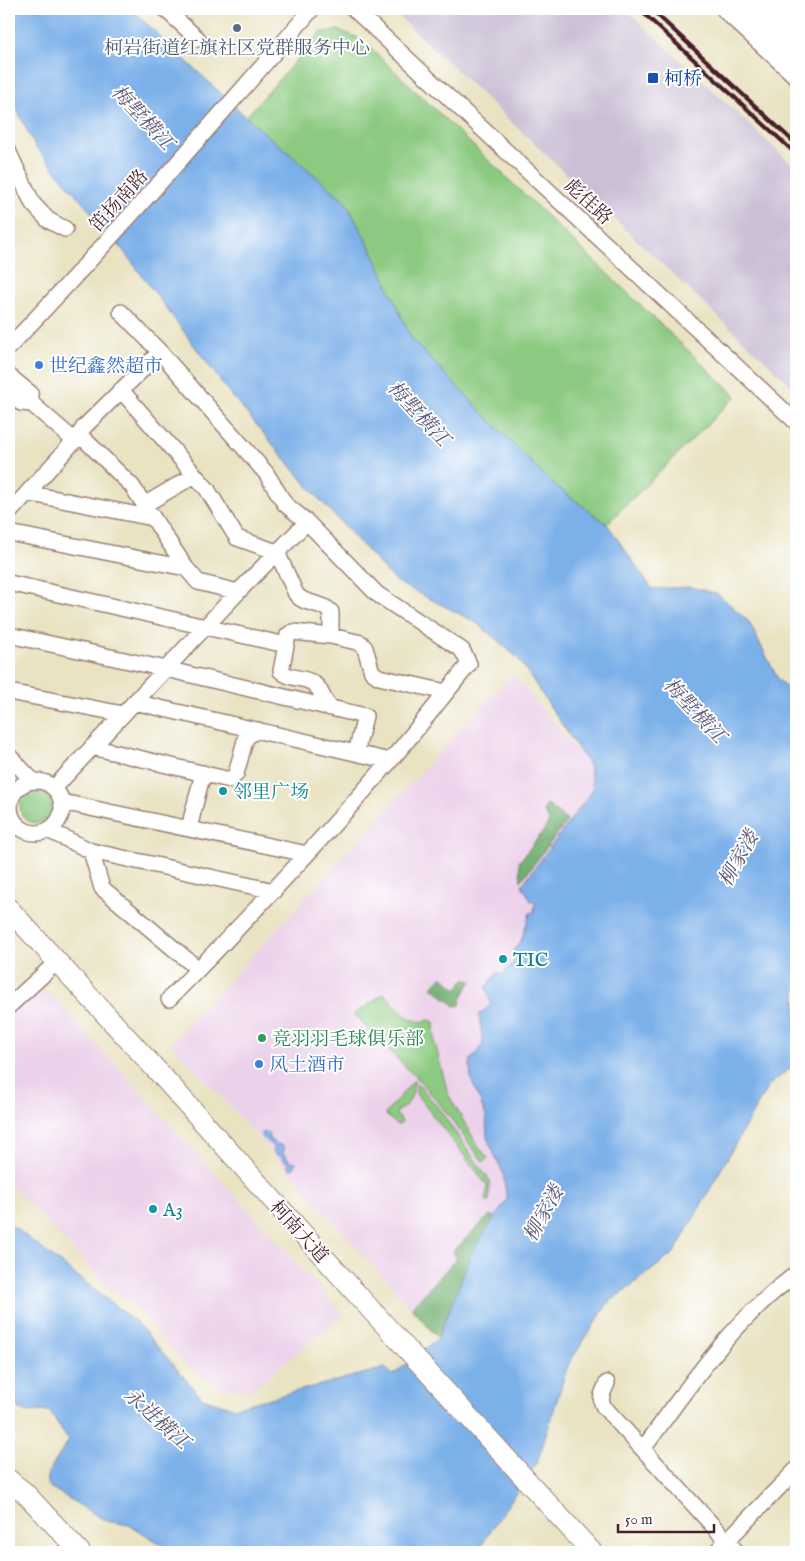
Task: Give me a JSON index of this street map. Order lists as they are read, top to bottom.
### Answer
{
  "streets": {
    "main road": ["柯南大道"],
    "street": ["笛扬南路", "彪佳路"]
  },
  "water": ["梅墅横江", "柳家溇", "永进横江"],
  "places": {
    "other": [
      "柯岩街道红旗社区党群服务中心",
      "世纪鑫然超市",
      "邻里广场",
      "TIC",
      "竞羽羽毛球俱乐部",
      "风土酒市",
      "A3"
    ],
    "transit": ["柯桥"]
  },
  "scale_bar": "50 m"
}
